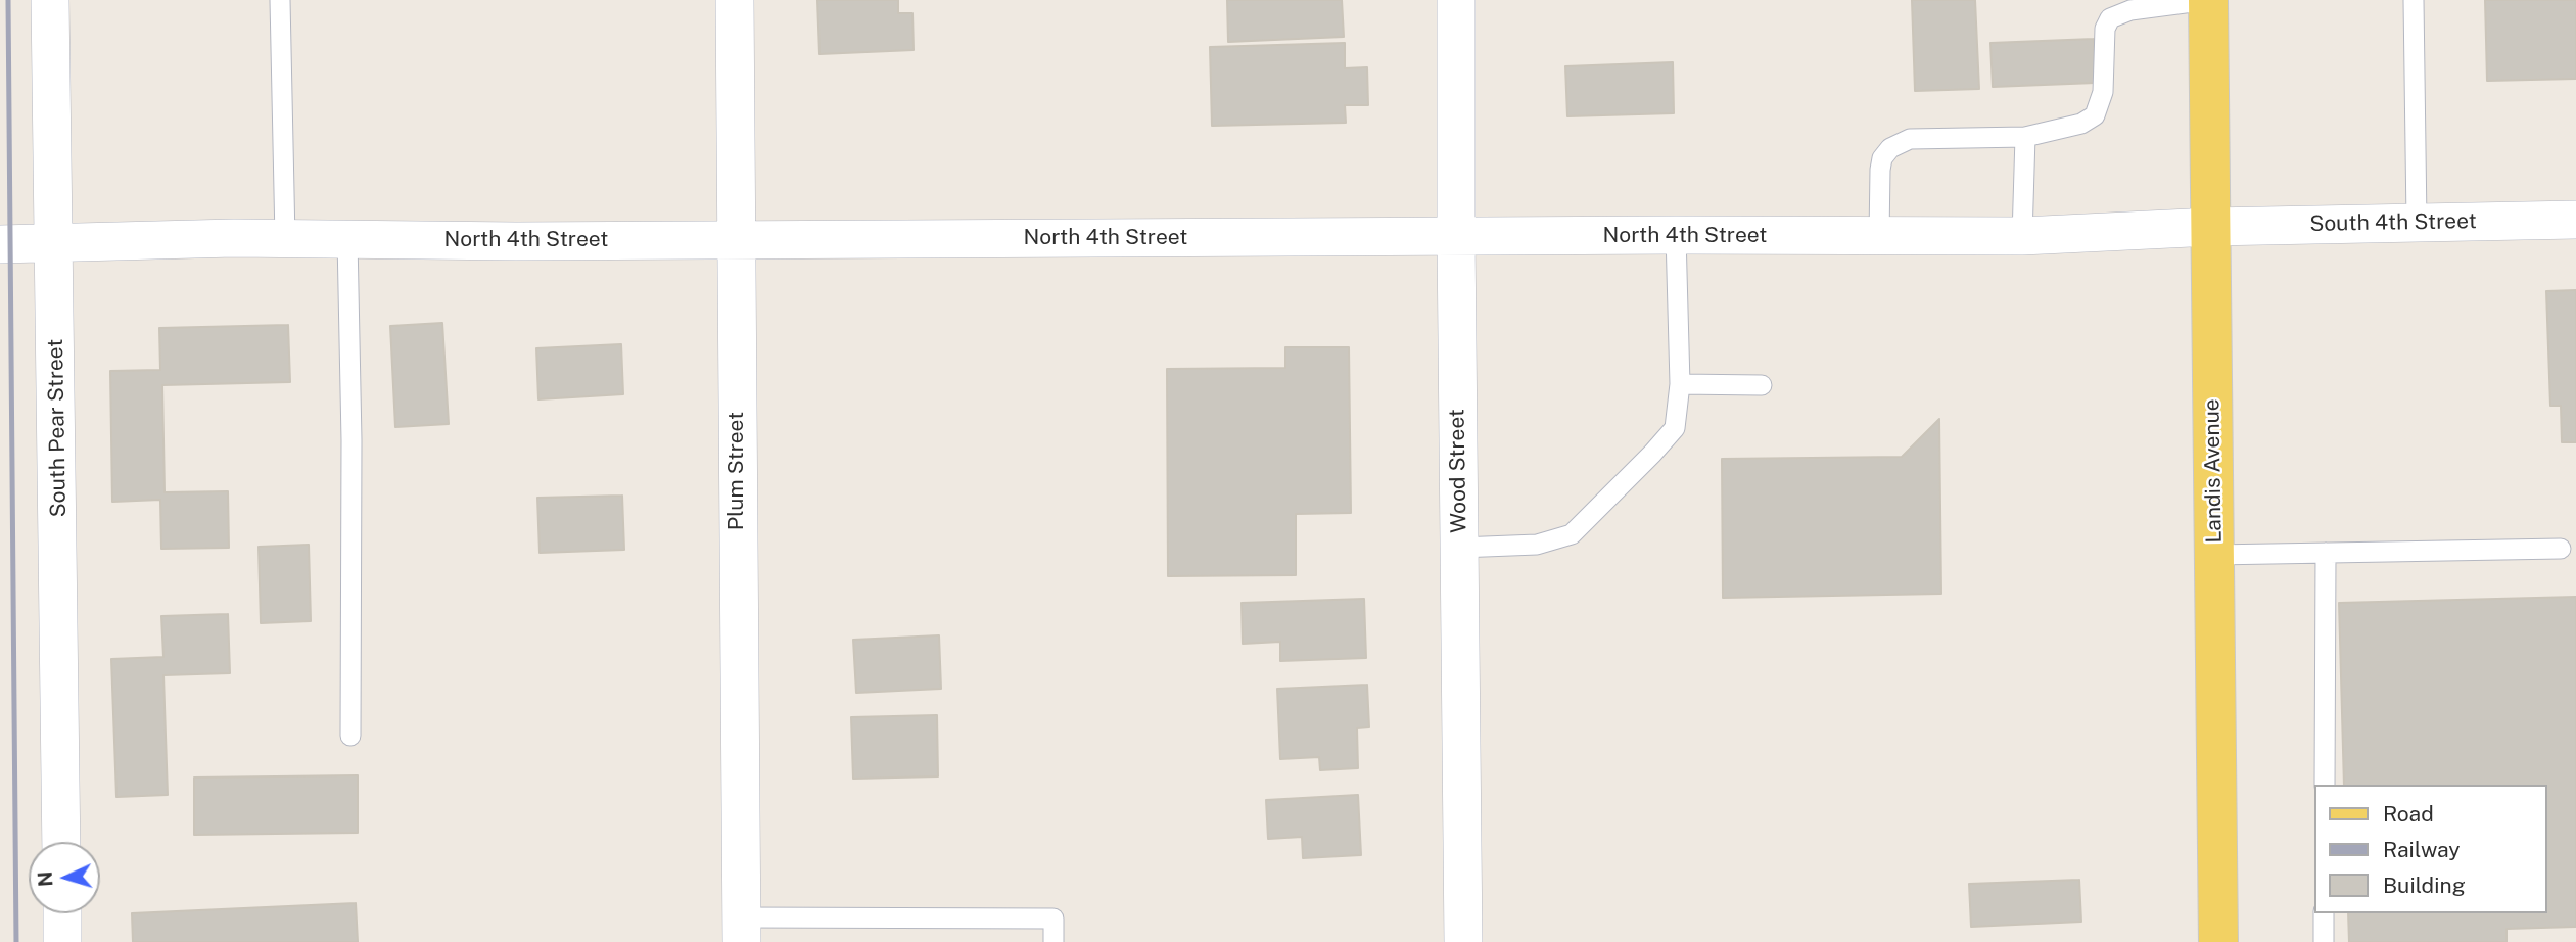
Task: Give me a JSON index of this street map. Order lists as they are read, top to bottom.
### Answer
{
  "streets": {
    "main road": ["Landis Avenue"],
    "street": [
      "South 4th Street",
      "North 4th Street",
      "South Pear Street",
      "Plum Street",
      "Wood Street"
    ]
  },
  "crossings": [
    ["South 4th Street", "North 4th Street"],
    ["South 4th Street", "Landis Avenue"],
    ["North 4th Street", "South Pear Street"],
    ["North 4th Street", "Plum Street"],
    ["North 4th Street", "Wood Street"],
    ["North 4th Street", "Landis Avenue"]
  ],
  "legend": ["Road", "Railway", "Building"],
  "north": "left"
}
